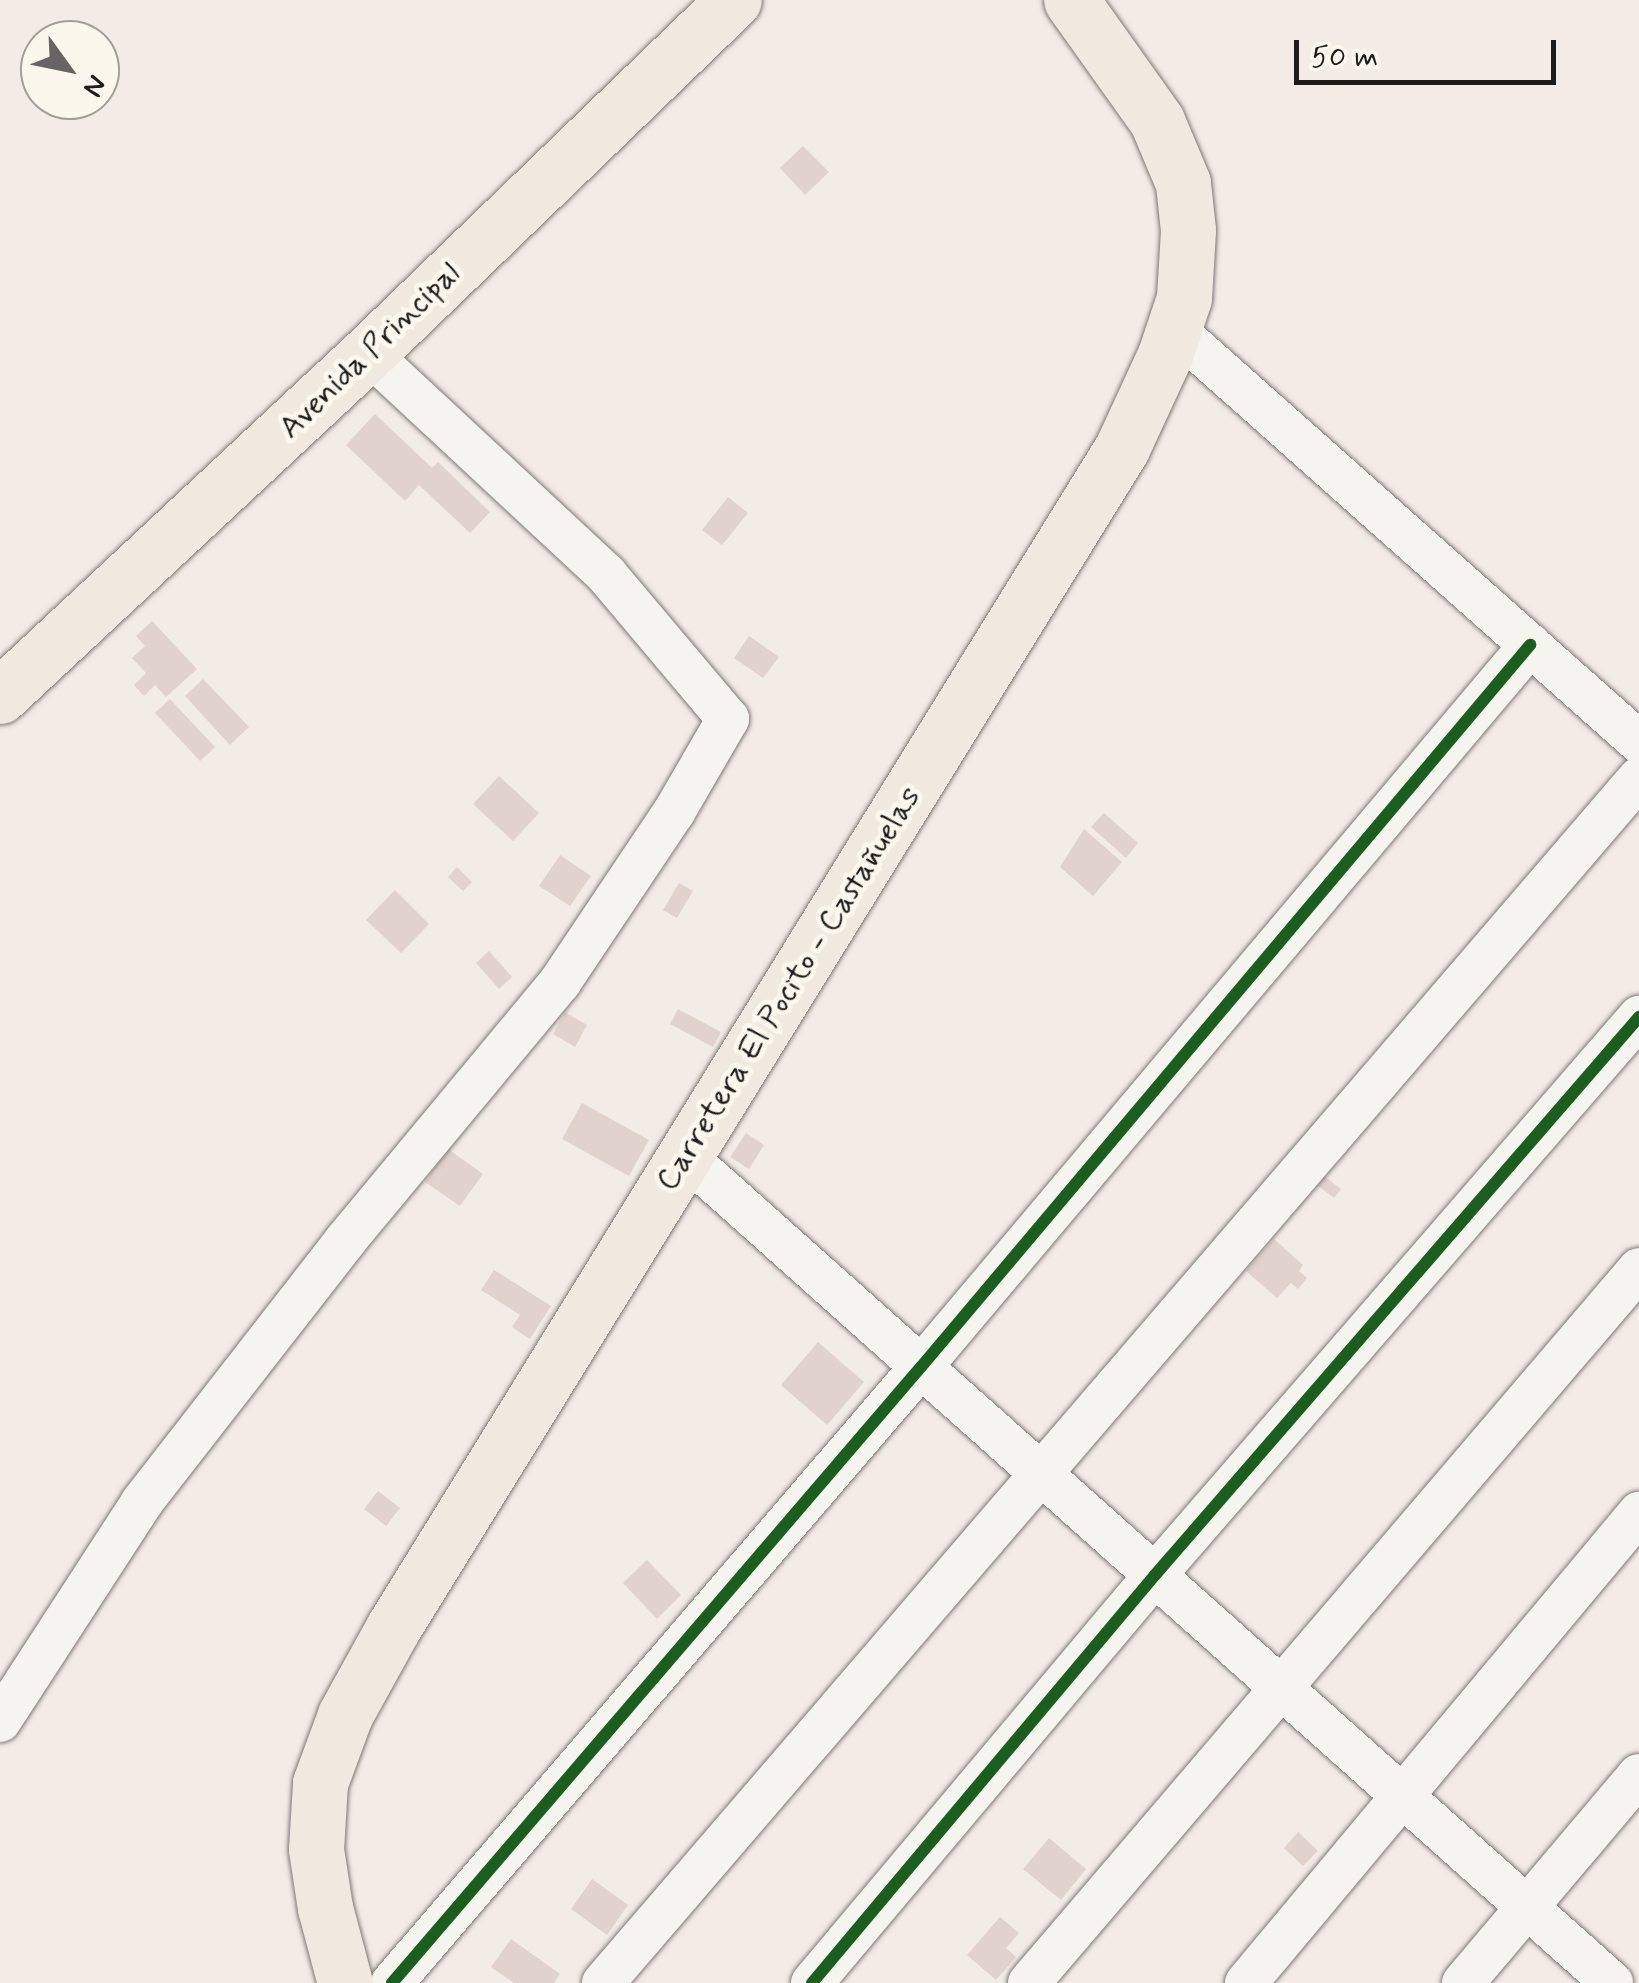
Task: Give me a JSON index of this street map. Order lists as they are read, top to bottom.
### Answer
{
  "streets": {
    "main road": ["Avenida Principal", "Carretera El Pocito - Castañuelas"]
  },
  "scale_bar": "50 m",
  "north": "bottom right"
}
